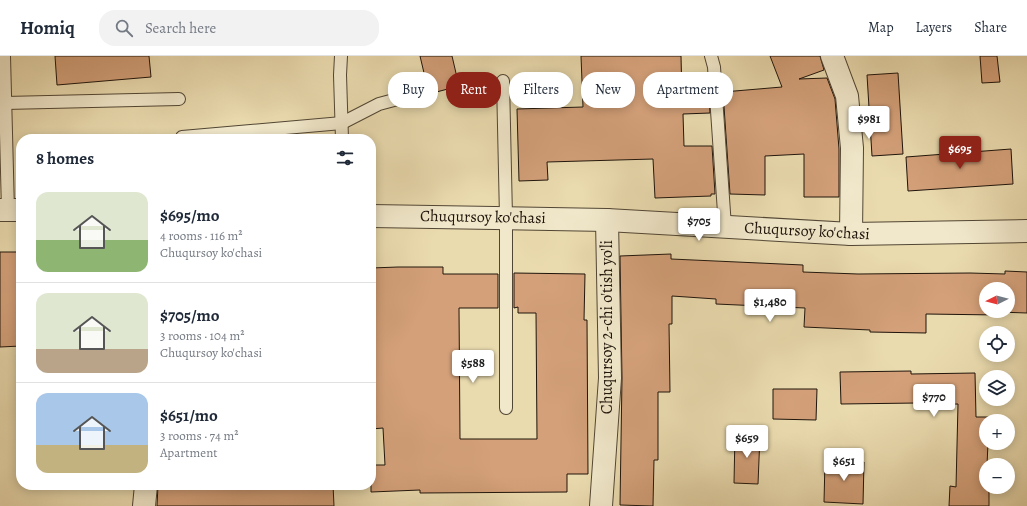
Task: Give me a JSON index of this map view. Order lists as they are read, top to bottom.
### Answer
{
  "streets": {
    "street": ["Chuqursoy ko'chasi", "Chuqursoy 2-chi o'tish yo'li"]
  },
  "crossings": [
    ["Chuqursoy ko'chasi", "Chuqursoy 2-chi o'tish yo'li"]
  ],
  "north": "left",
  "page": {
    "header": "Homiq",
    "search": "Search here",
    "nav": ["Map", "Layers", "Share"],
    "chip": [
      "Buy",
      "Rent",
      "Filters",
      "New",
      "Apartment"
    ],
    "price": [
      "$981",
      "$695",
      "$705",
      "$1,480",
      "$588",
      "$770",
      "$659",
      "$651"
    ],
    "heading": "8 homes",
    "list": [
      {
        "name": "$695/mo",
        "note": "4 rooms · 116 m² · Chuqursoy ko'chasi"
      },
      {
        "name": "$705/mo",
        "note": "3 rooms · 104 m² · Chuqursoy ko'chasi"
      },
      {
        "name": "$651/mo",
        "note": "3 rooms · 74 m² · Apartment"
      }
    ],
    "map_buttons": ["+", "−"]
  }
}
